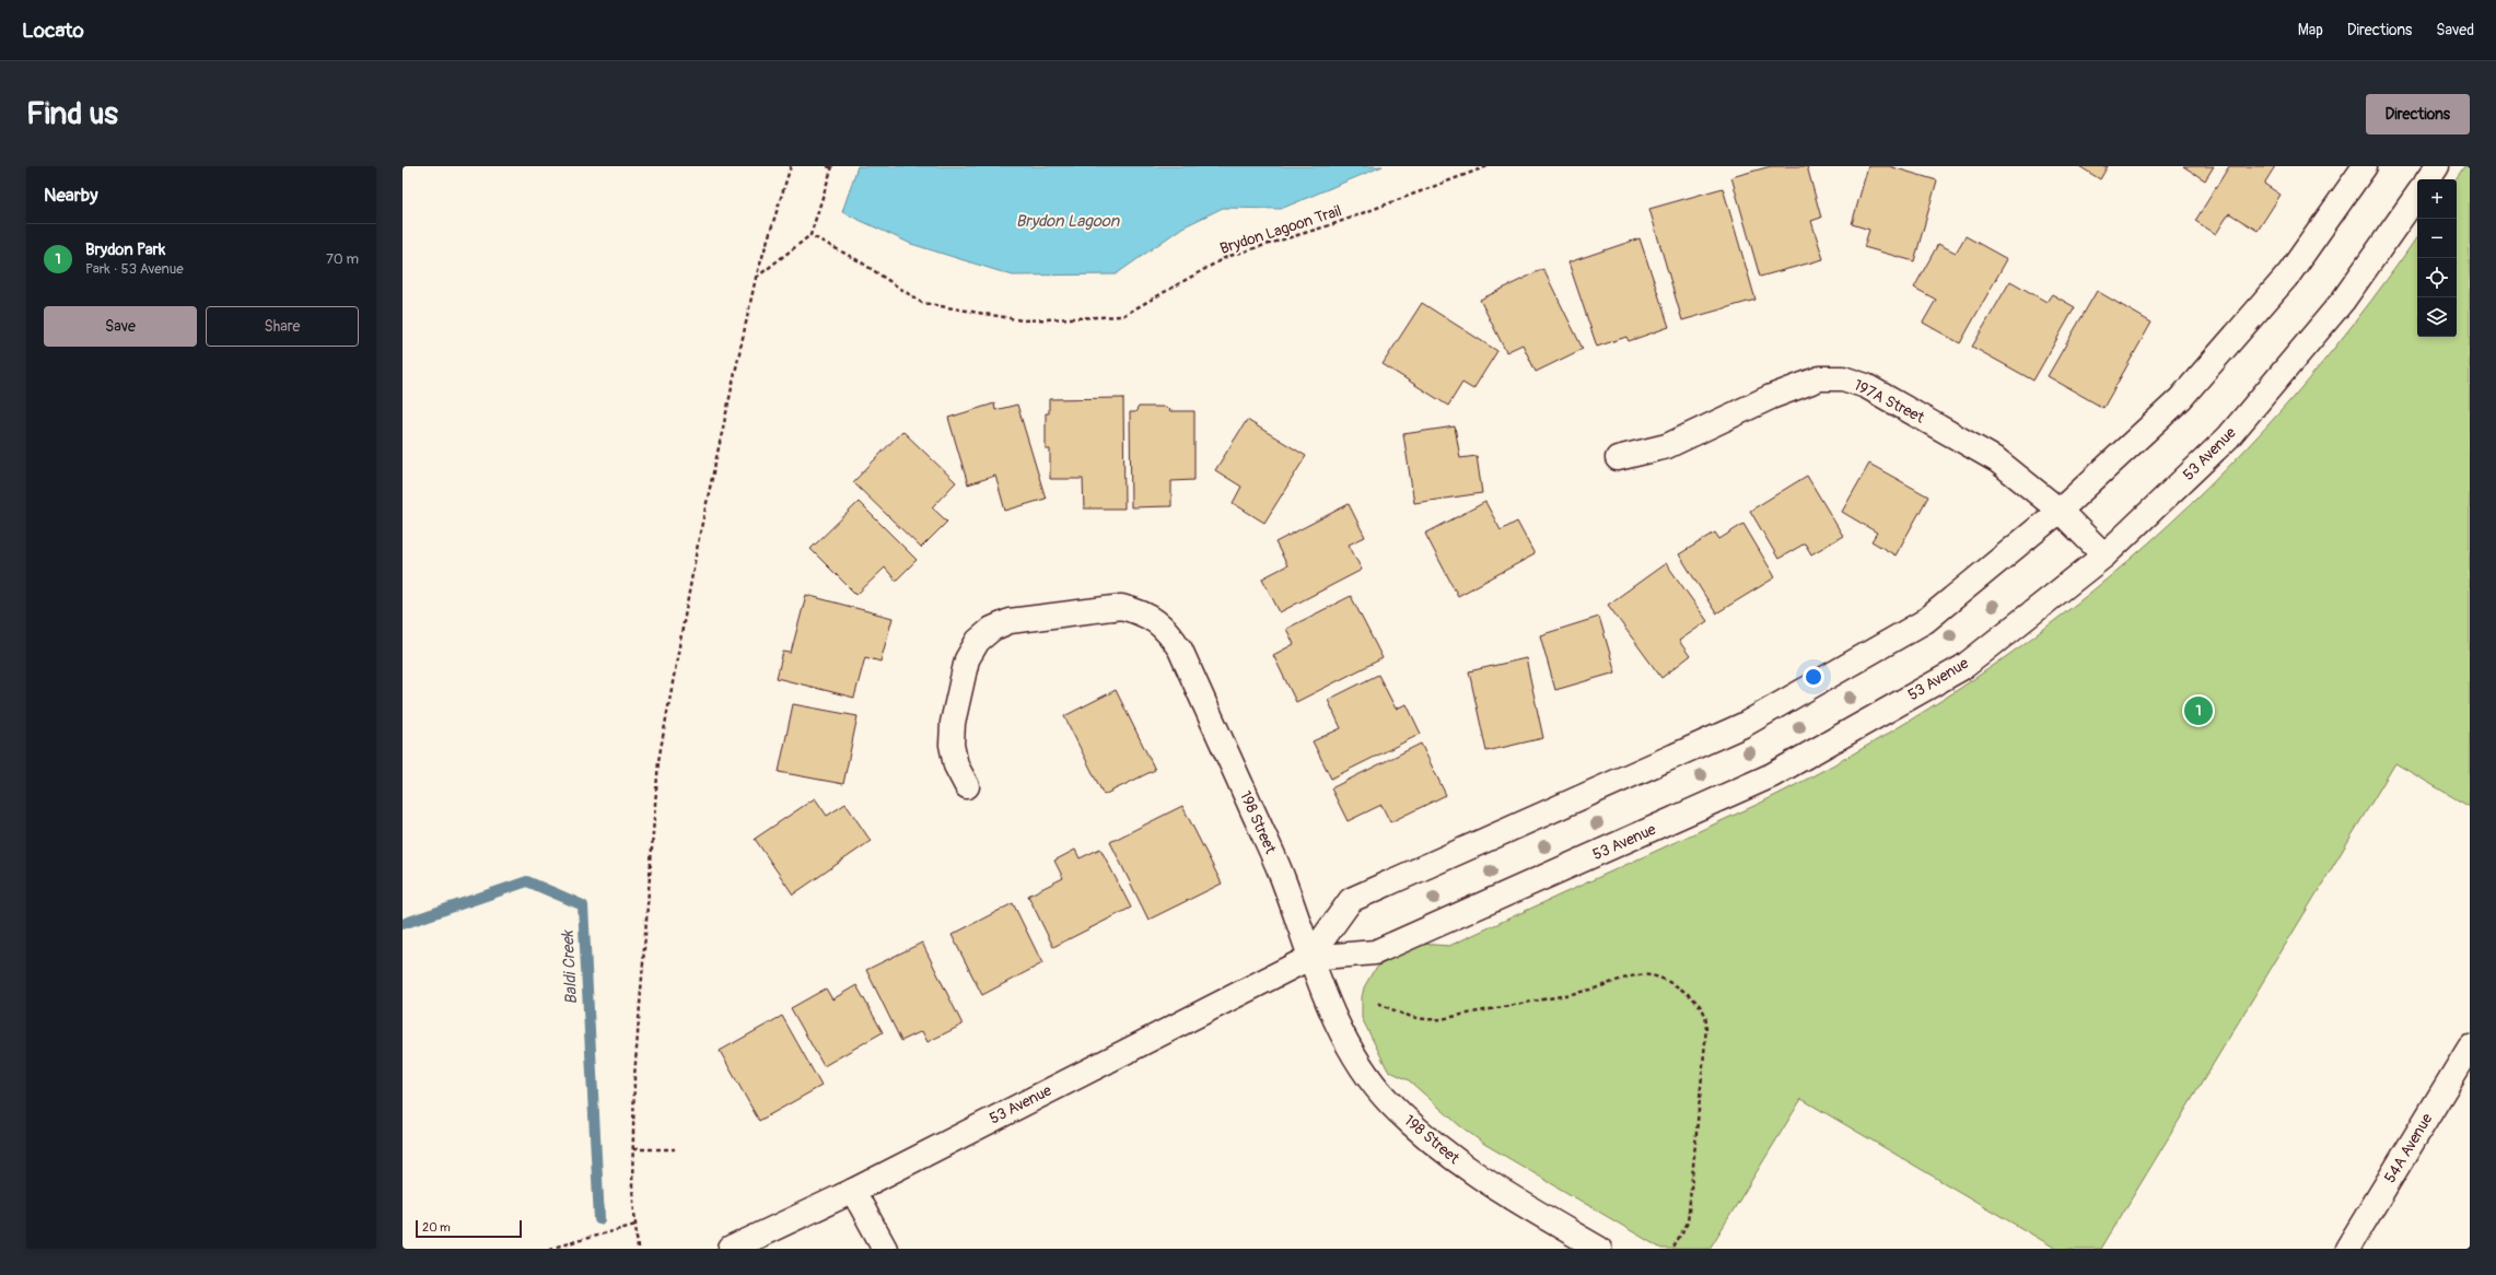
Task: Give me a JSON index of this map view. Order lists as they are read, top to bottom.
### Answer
{
  "streets": {
    "street": [
      "197A Street",
      "53 Avenue",
      "198 Street",
      "54A Avenue"
    ],
    "path": ["Brydon Lagoon Trail"]
  },
  "crossings": [
    ["197A Street", "53 Avenue"],
    ["53 Avenue", "198 Street"]
  ],
  "water": ["Brydon Lagoon", "Baldi Creek"],
  "scale_bar": "20 m",
  "page": {
    "header": "Locato",
    "nav": ["Map", "Directions", "Saved"],
    "buttons": [
      "Directions",
      ["Save", "Share"]
    ],
    "title": "Find us",
    "heading": "Nearby",
    "map_buttons": ["+", "−"],
    "list": [
      {
        "mark": "1",
        "name": "Brydon Park",
        "note": "Park · 53 Avenue",
        "value": "70 m"
      }
    ],
    "pins": "1",
    "scale": "20 m"
  }
}
